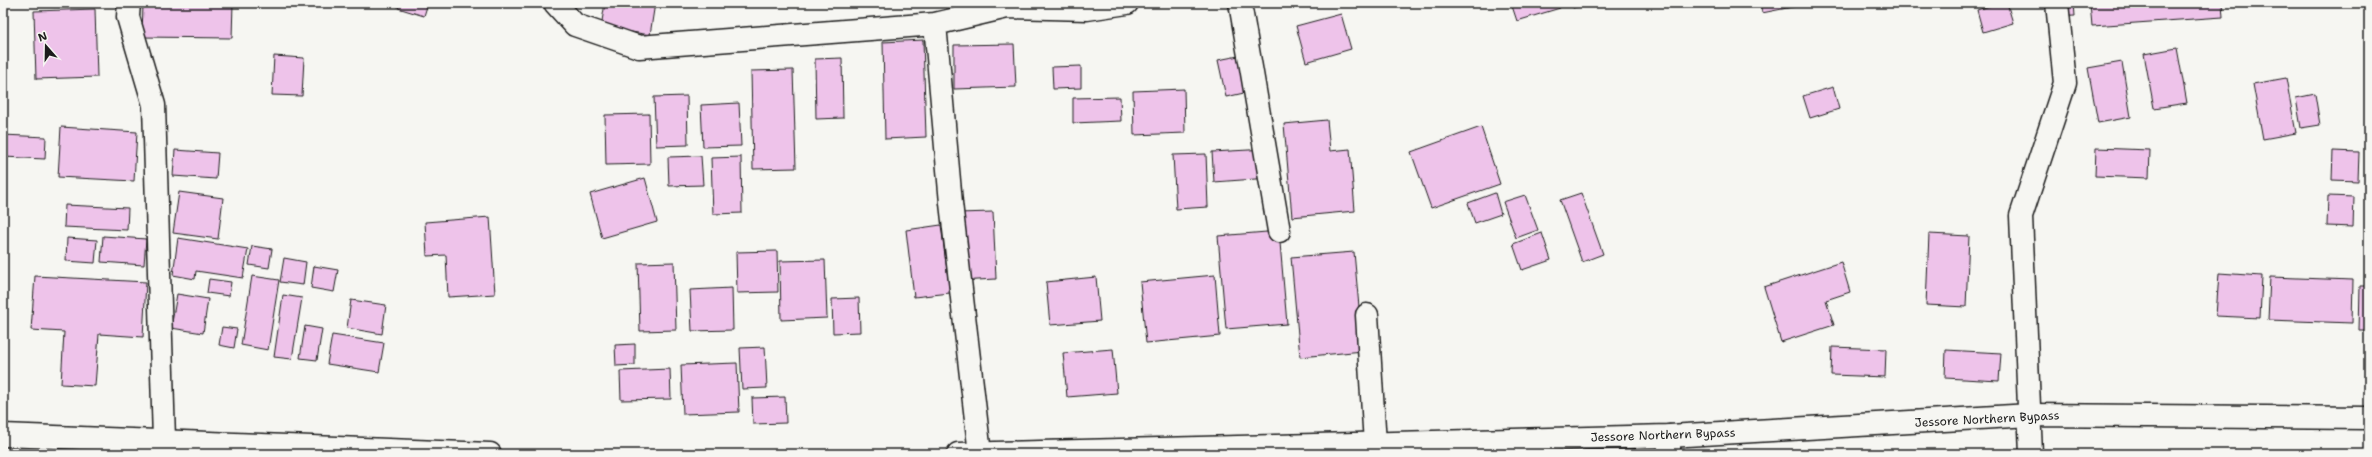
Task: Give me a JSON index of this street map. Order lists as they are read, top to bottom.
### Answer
{
  "streets": {
    "main road": ["Jessore Northern Bypass"]
  },
  "north": "top"
}
